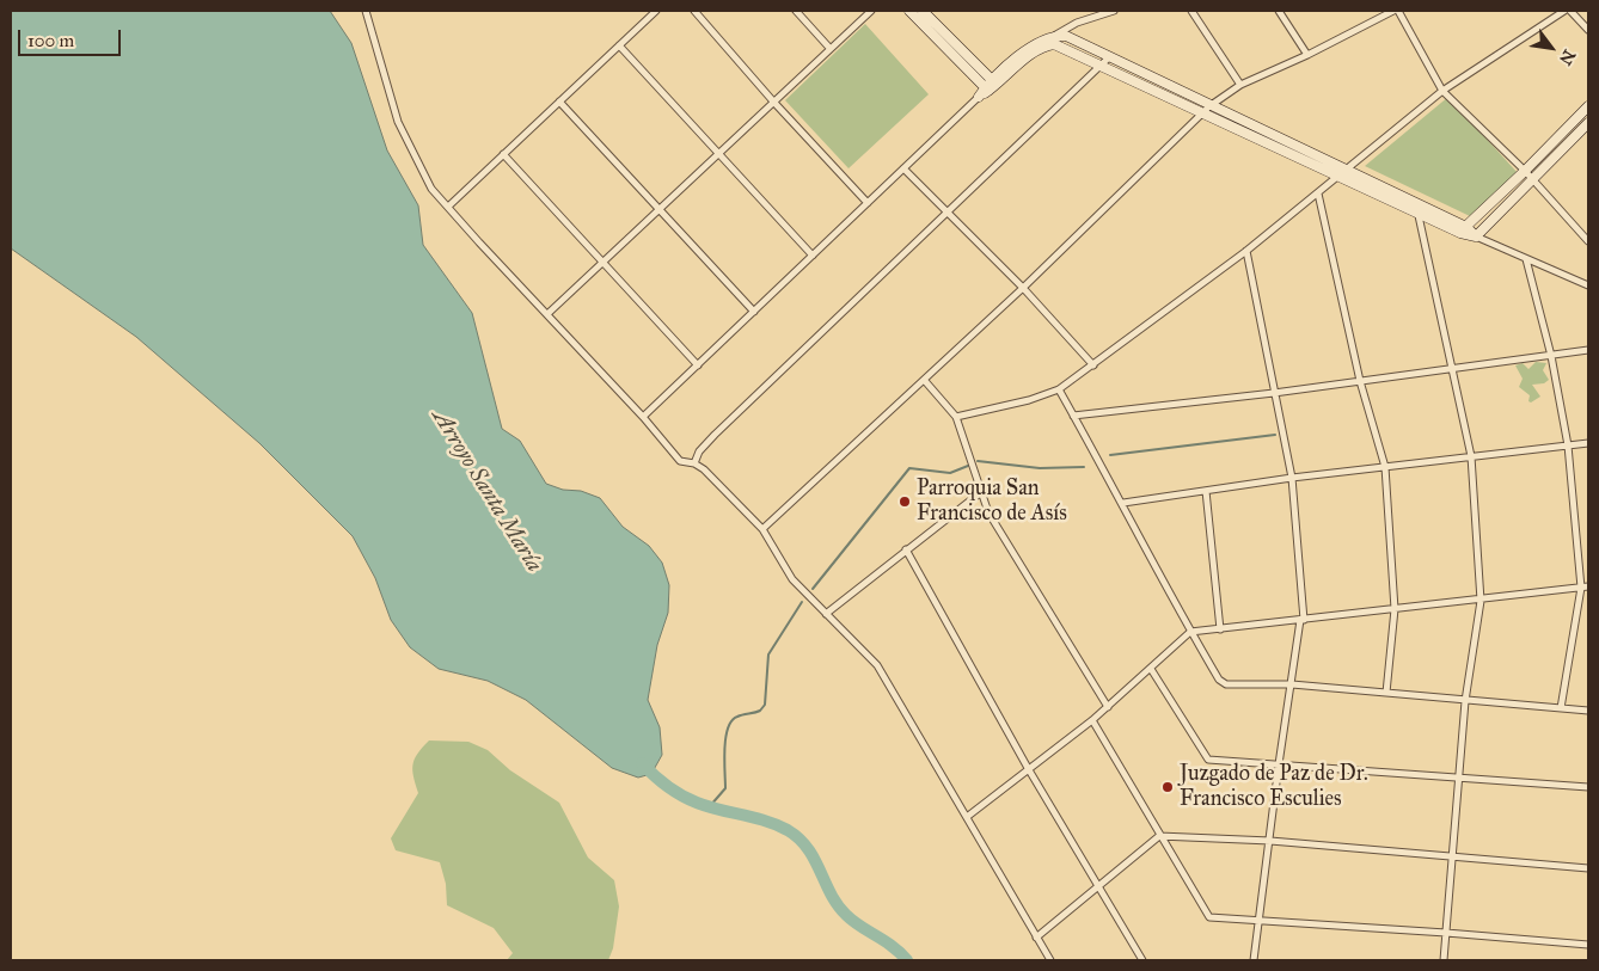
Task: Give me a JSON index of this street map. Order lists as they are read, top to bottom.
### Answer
{
  "water": ["Arroyo Santa María"],
  "places": ["Parroquia San Francisco de Asís", "Juzgado de Paz de Dr. Francisco Esculies"],
  "scale_bar": "100 m",
  "north": "bottom right"
}
